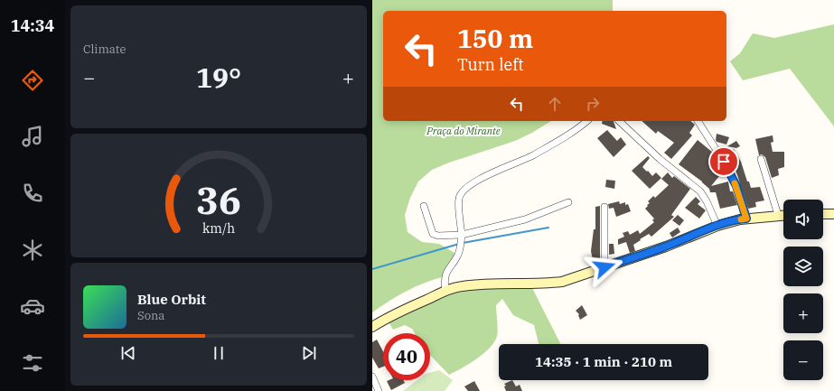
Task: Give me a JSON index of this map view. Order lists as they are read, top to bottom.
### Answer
{
  "parks": ["Praça do Mirante"],
  "page": {
    "tabs": "14:34",
    "tile": "Climate",
    "turn": ["150 m", "Turn left"],
    "heat": ["−", "19°", "+"],
    "map_buttons": ["+", "−"],
    "song": ["Blue Orbit", "Sona"],
    "limit": "40",
    "trip": "14:35 · 1 min · 210 m",
    "gauge": ["36", "km/h"]
  }
}
